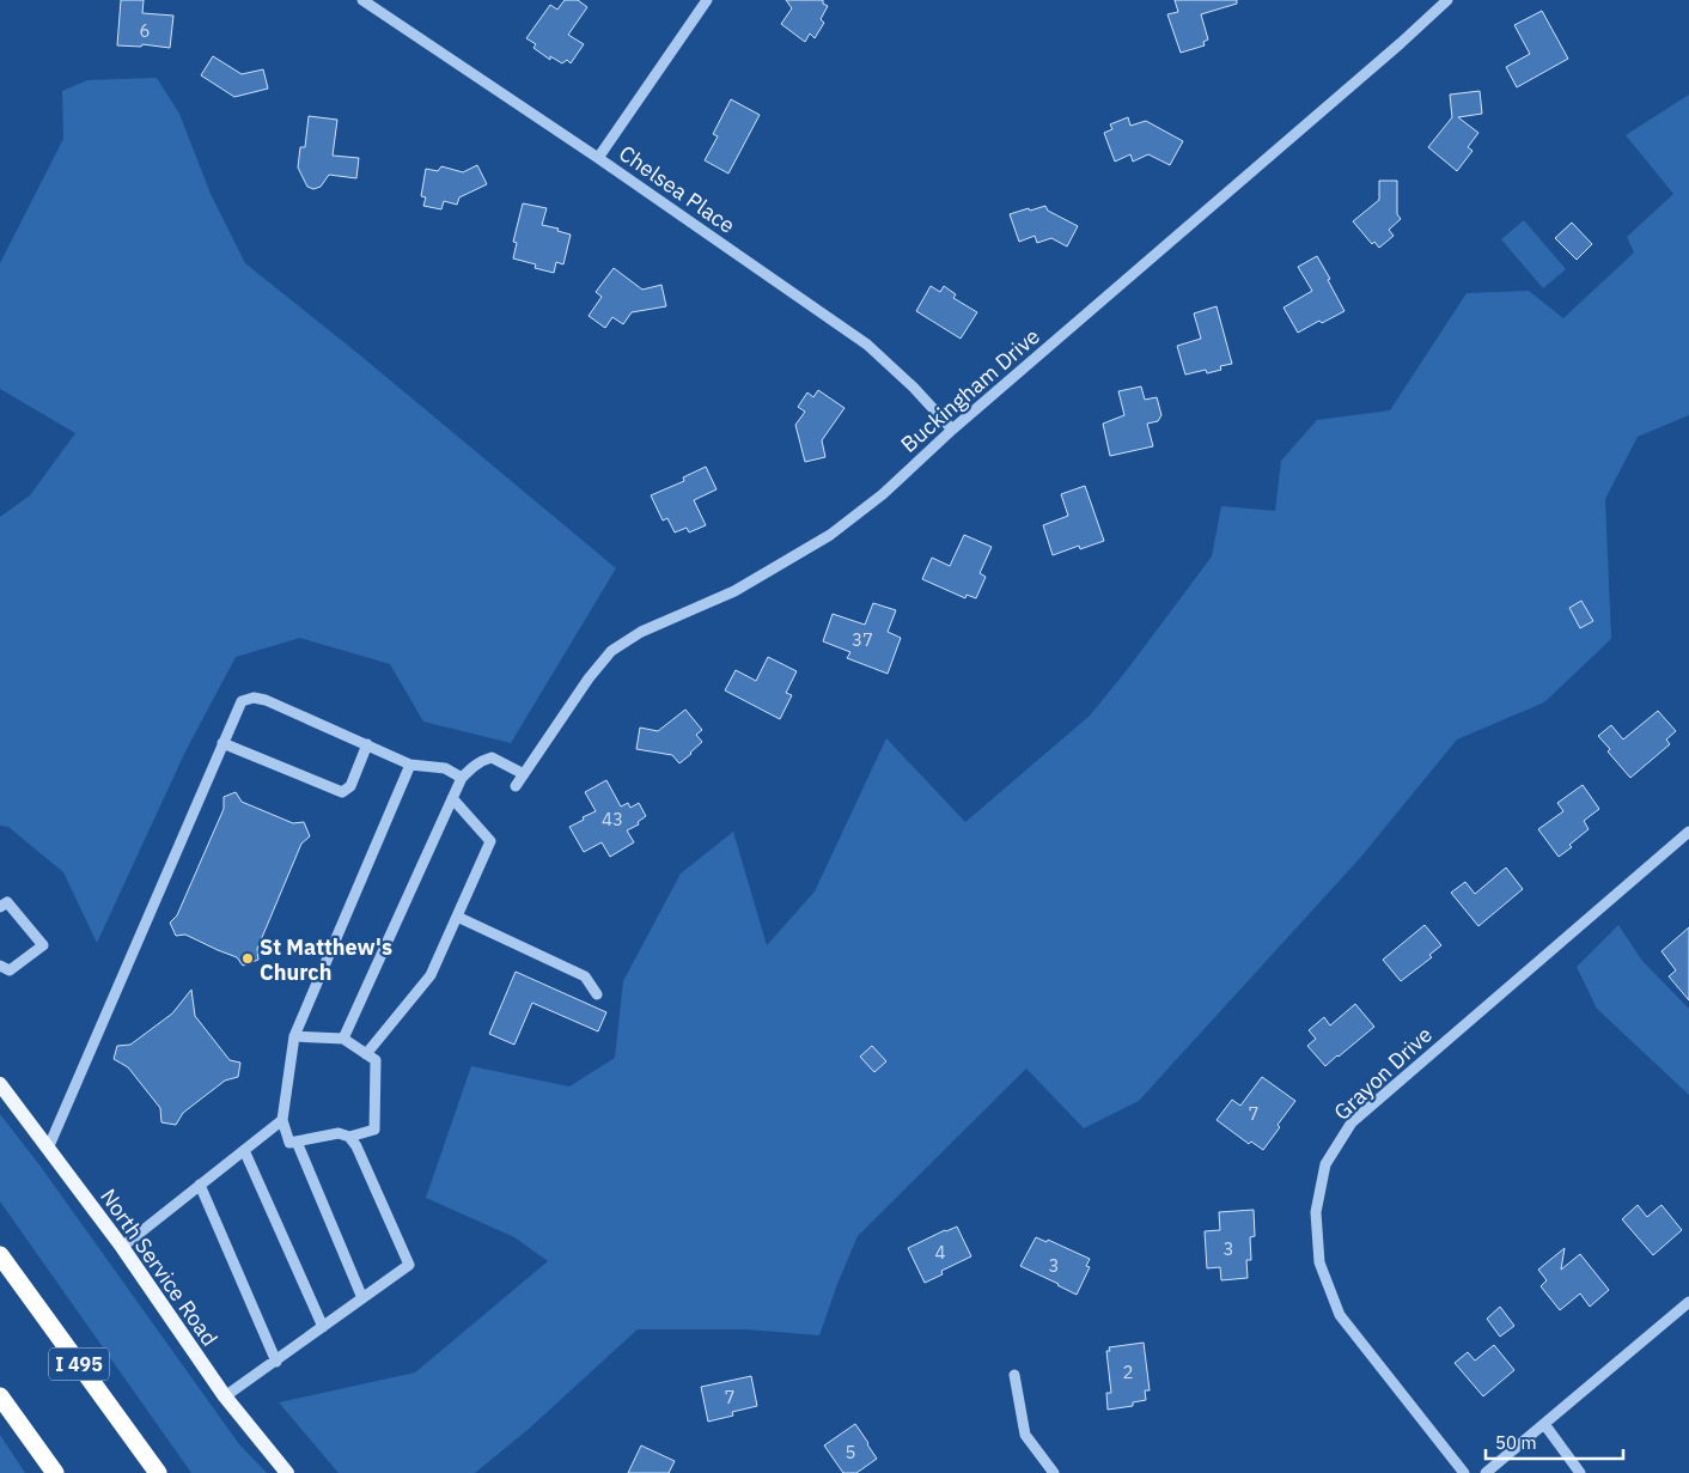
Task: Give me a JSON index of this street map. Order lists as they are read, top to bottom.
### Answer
{
  "streets": {
    "highway": ["I 495"],
    "main road": ["North Service Road"],
    "street": ["Chelsea Place", "Buckingham Drive", "Grayon Drive"]
  },
  "crossings": [
    ["Chelsea Place", "Buckingham Drive"]
  ],
  "places": ["St Matthew's Church"],
  "house_numbers": [
    "6",
    "37",
    "43",
    "7",
    "3",
    "4",
    "3",
    "2",
    "7",
    "5"
  ],
  "scale_bar": "50 m"
}
